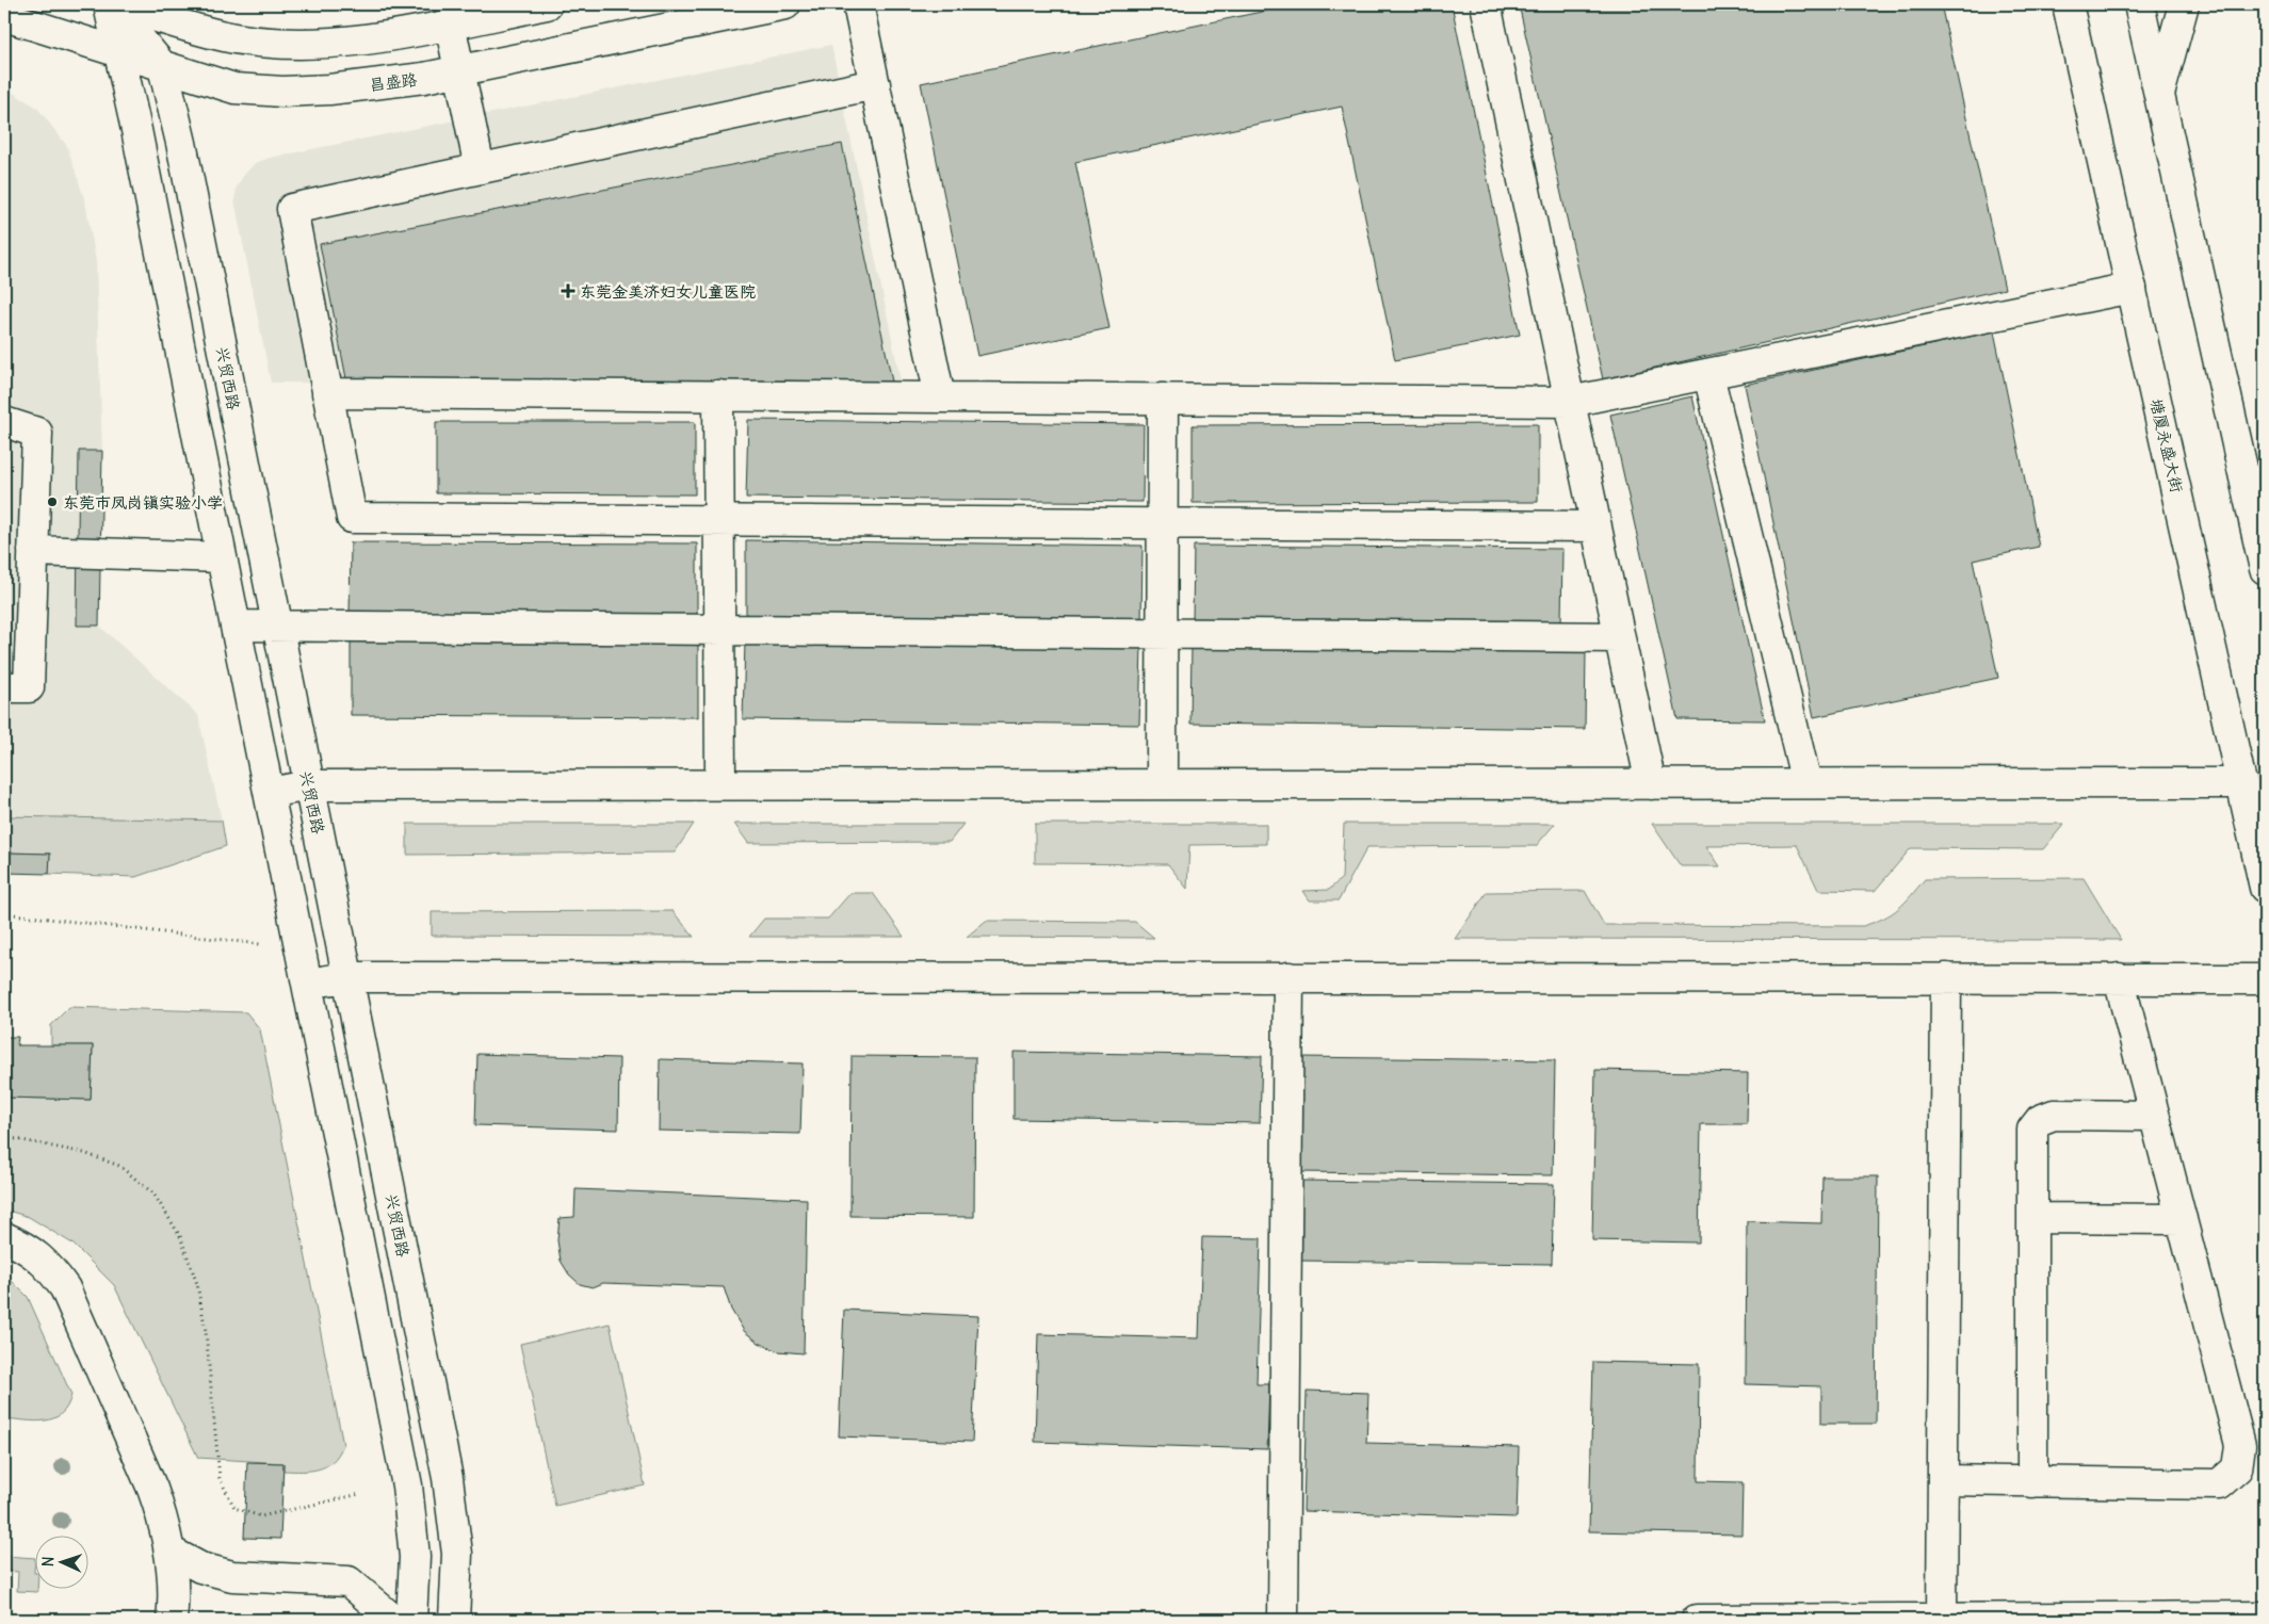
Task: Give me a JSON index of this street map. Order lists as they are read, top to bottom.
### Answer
{
  "streets": {
    "street": ["昌盛路", "兴贸西路", "塘厦永盛大街"]
  },
  "crossings": [
    ["昌盛路", "兴贸西路"]
  ],
  "places": {
    "health": ["东莞金美济妇女儿童医院"],
    "other": ["东莞市凤岗镇实验小学"]
  },
  "north": "left"
}
